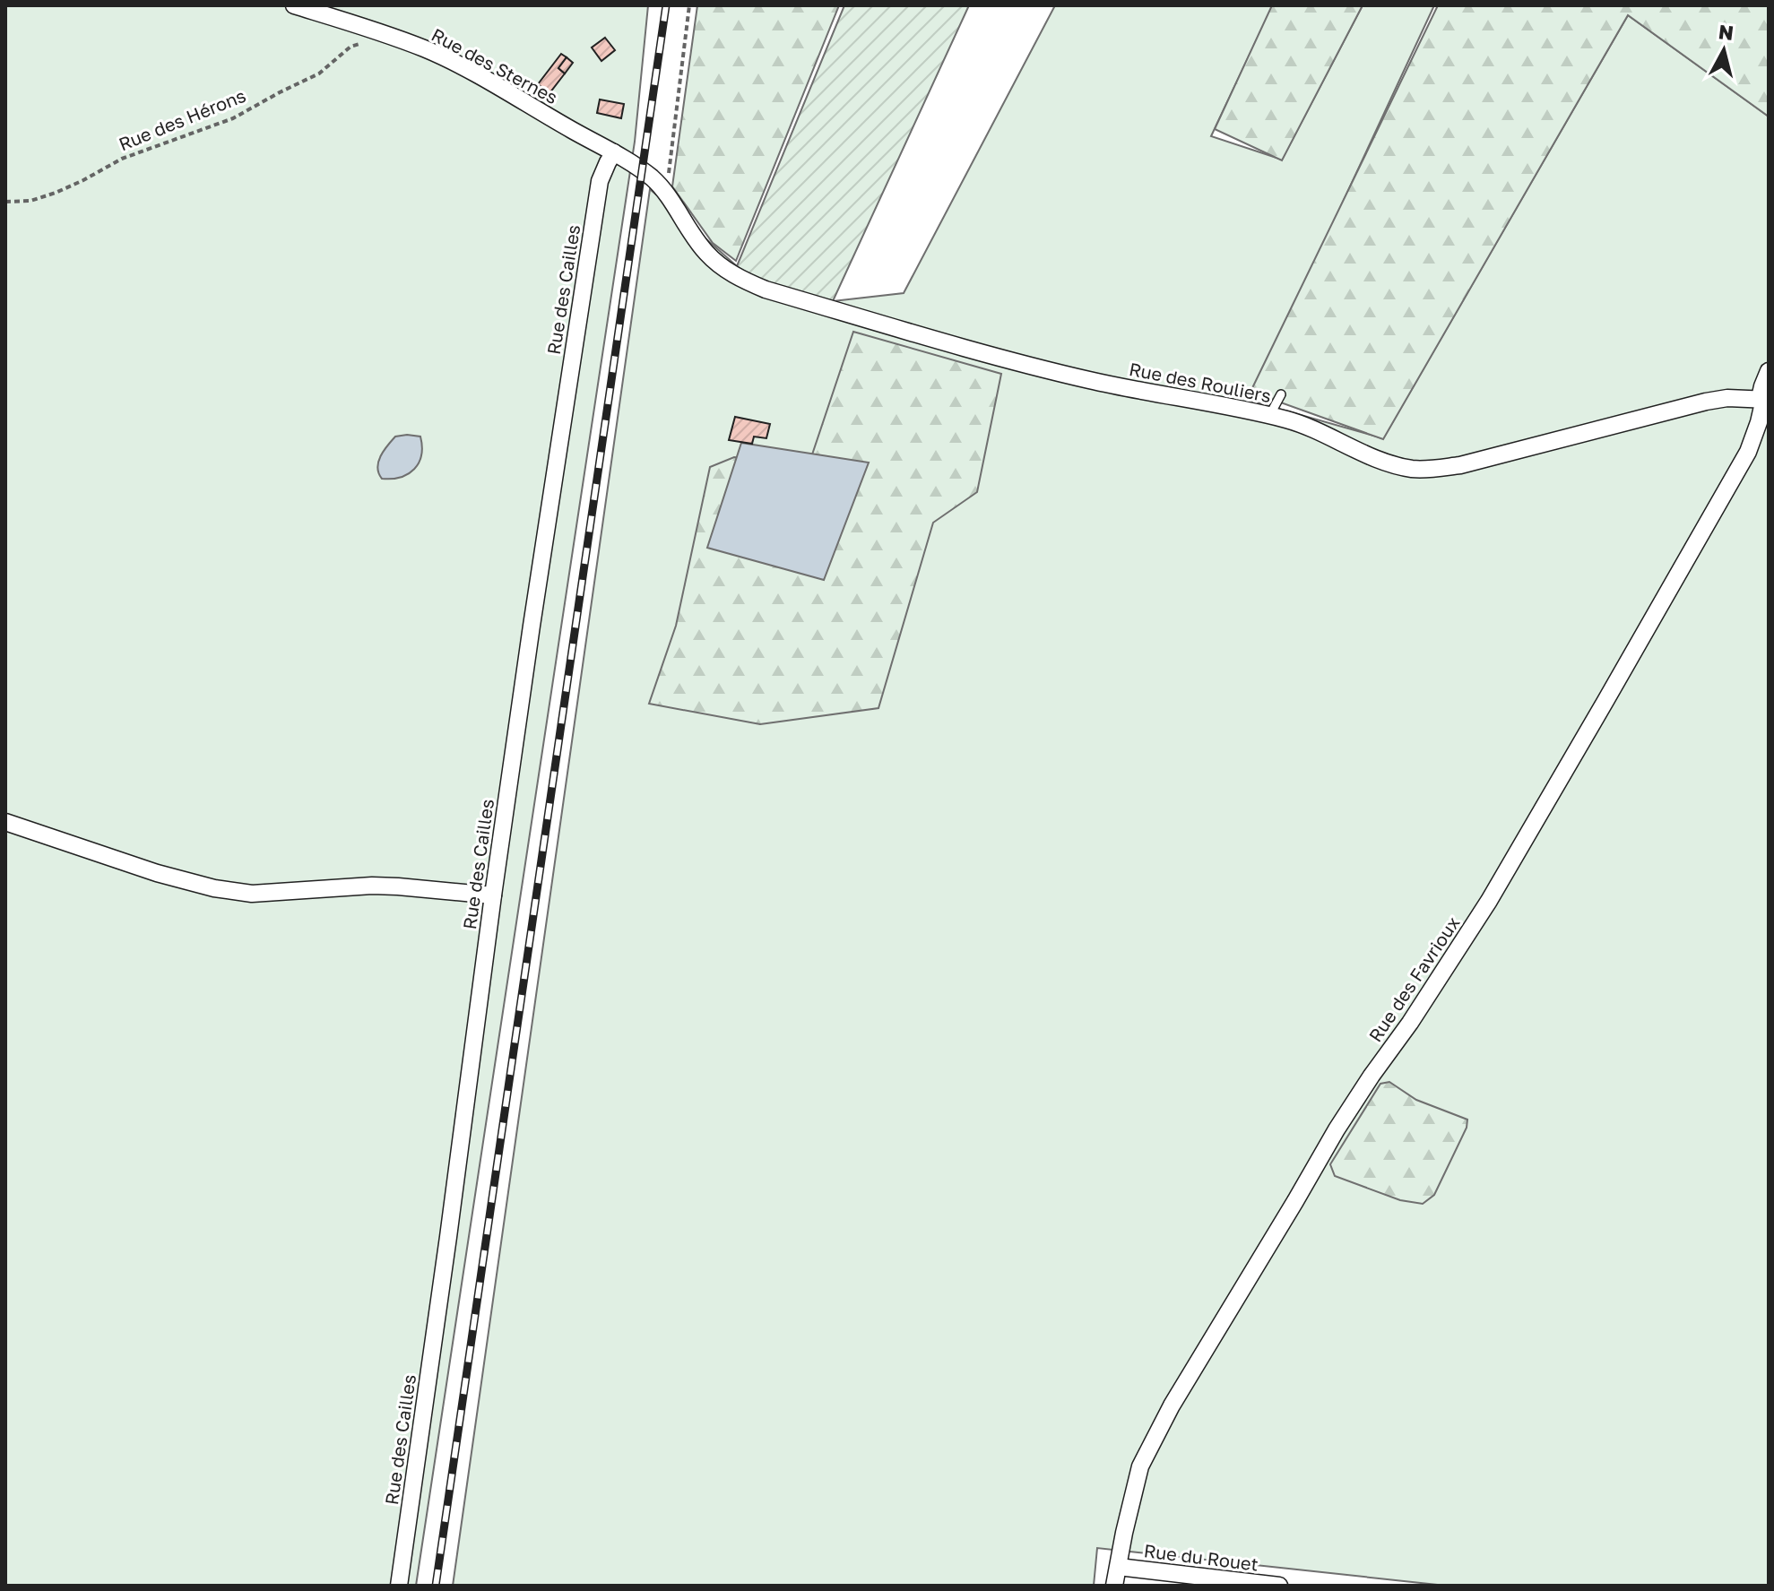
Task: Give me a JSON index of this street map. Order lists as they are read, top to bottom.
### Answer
{
  "streets": {
    "street": [
      "Rue des Sternes",
      "Rue des Cailles",
      "Rue des Rouliers",
      "Rue des Favrioux",
      "Rue du Rouet"
    ],
    "path": ["Rue des Hérons"]
  },
  "crossings": [
    ["Rue des Sternes", "Rue des Cailles"],
    ["Rue des Sternes", "Rue des Rouliers"],
    ["Rue des Rouliers", "Rue des Favrioux"],
    ["Rue des Favrioux", "Rue du Rouet"]
  ],
  "north": "top"
}
